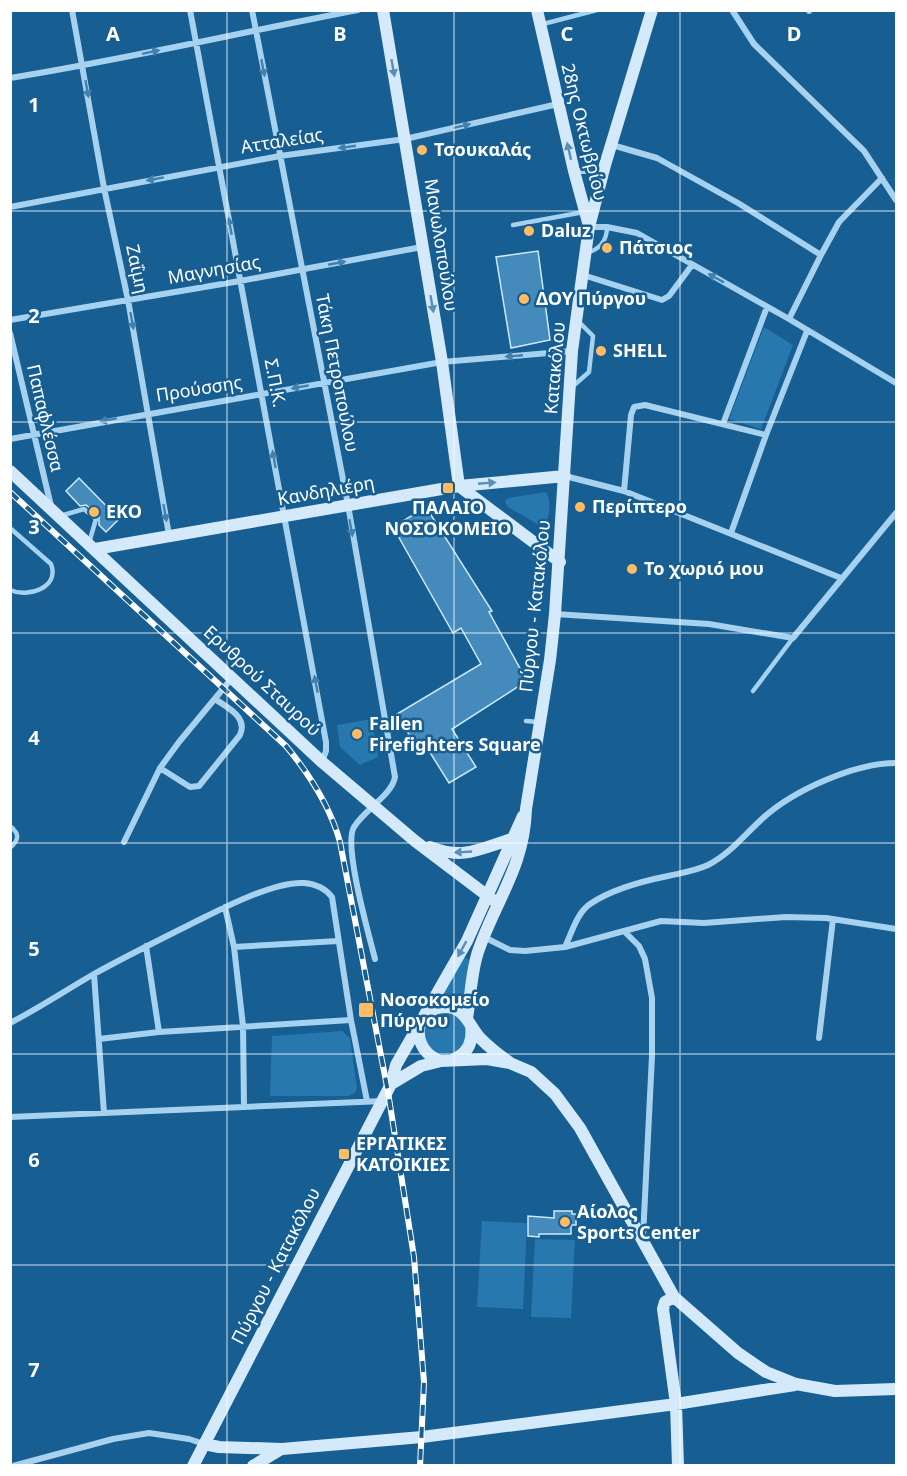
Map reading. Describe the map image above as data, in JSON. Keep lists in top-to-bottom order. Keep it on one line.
{"streets":{"main road":["28ης Οκτωβρίου","Μανωλοπούλου","Κατακόλου","Κανδηλιέρη","Πύργου - Κατακόλου","Ερυθρού Σταυρού"],"street":["Ατταλείας","Ζαΐμη","Μαγνησίας","Τάκη Πετροπούλου","Σ.Π.Κ.","Προύσσης","Παπαφλέσσα"]},"crossings":[["28ης Οκτωβρίου","Ατταλείας"],["28ης Οκτωβρίου","Κατακόλου"],["Ατταλείας","Μανωλοπούλου"],["Ατταλείας","Ζαΐμη"],["Ατταλείας","Τάκη Πετροπούλου"],["Ατταλείας","Σ.Π.Κ."],["Μανωλοπούλου","Μαγνησίας"],["Μανωλοπούλου","Προύσσης"],["Μανωλοπούλου","Κανδηλιέρη"],["Ζαΐμη","Μαγνησίας"],["Ζαΐμη","Προύσσης"],["Ζαΐμη","Κανδηλιέρη"],["Μαγνησίας","Τάκη Πετροπούλου"],["Μαγνησίας","Σ.Π.Κ."],["Κατακόλου","Προύσσης"],["Κατακόλου","Κανδηλιέρη"],["Κατακόλου","Πύργου - Κατακόλου"],["Τάκη Πετροπούλου","Προύσσης"],["Τάκη Πετροπούλου","Κανδηλιέρη"],["Τάκη Πετροπούλου","Ερυθρού Σταυρού"],["Σ.Π.Κ.","Προύσσης"],["Σ.Π.Κ.","Κανδηλιέρη"],["Σ.Π.Κ.","Ερυθρού Σταυρού"],["Προύσσης","Παπαφλέσσα"],["Παπαφλέσσα","Ερυθρού Σταυρού"],["Κανδηλιέρη","Πύργου - Κατακόλου"],["Κανδηλιέρη","Ερυθρού Σταυρού"],["Πύργου - Κατακόλου","Ερυθρού Σταυρού"]],"one_way":["Μανωλοπούλου","Ζαΐμη","Τάκη Πετροπούλου","Σ.Π.Κ.","Προύσσης"],"places":{"other":["Τσουκαλάς","Daluz","Πάτσιος","ΔΟΥ Πύργου","SHELL","Περίπτερο","EKO","Το χωριό μου","Fallen Firefighters Square","Αίολος Sports Center"],"transit":["ΠΑΛΑΙΟ ΝΟΣΟΚΟΜΕΙΟ","Νοσοκομείο Πύργου","ΕΡΓΑΤΙΚΕΣ ΚΑΤΟΙΚΙΕΣ"]},"grid":{"columns":["A","B","C","D"],"rows":["1","2","3","4","5","6","7"]}}
